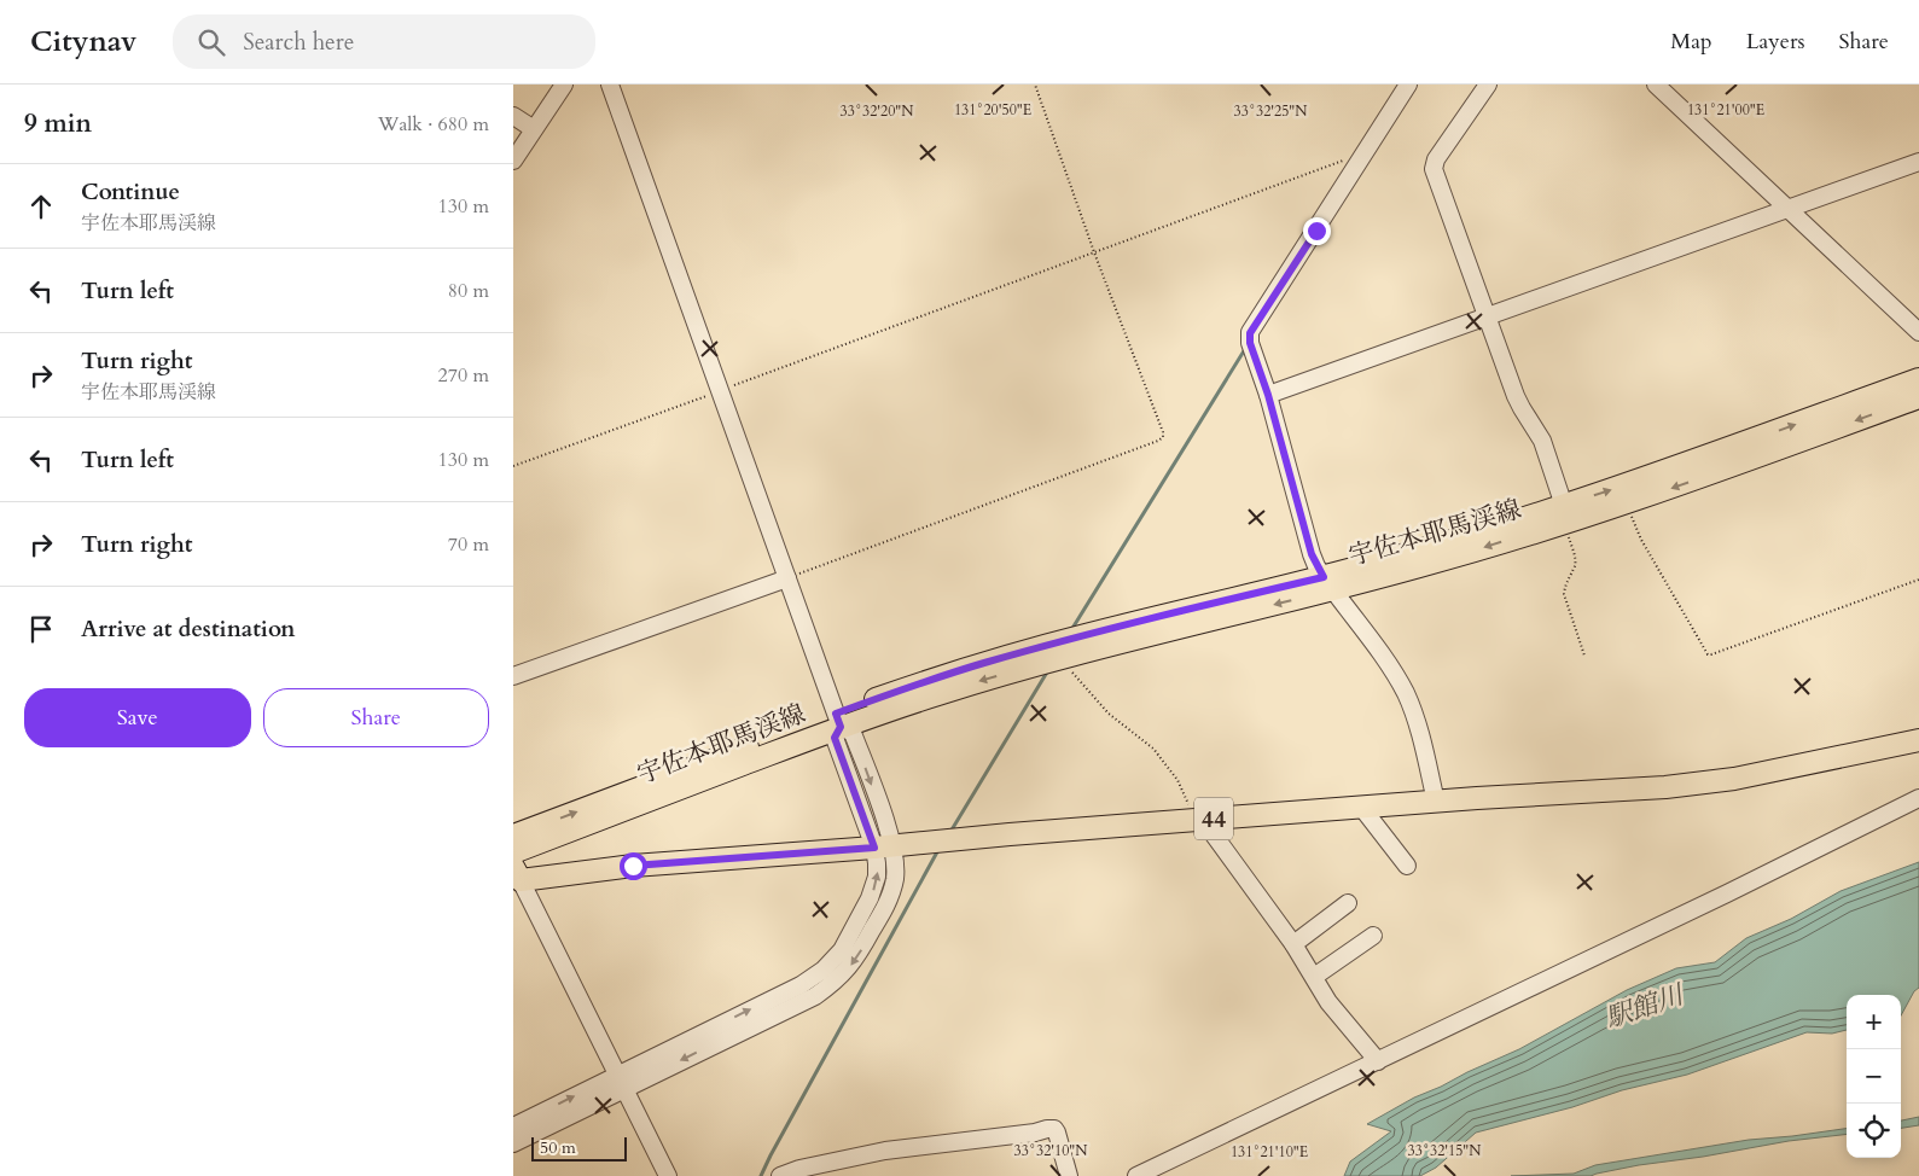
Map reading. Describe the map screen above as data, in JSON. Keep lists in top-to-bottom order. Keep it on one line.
{"streets":{"main road":["宇佐本耶馬渓線","44"]},"water":["駅館川"],"scale_bar":"50 m","page":{"header":"Citynav","search":"Search here","nav":["Map","Layers","Share"],"heading":["9 min","Walk · 680 m"],"list":[["Continue","宇佐本耶馬渓線","130 m"],["Turn left","80 m"],["Turn right","宇佐本耶馬渓線","270 m"],["Turn left","130 m"],["Turn right","70 m"],"Arrive at destination"],"buttons":["Save","Share"],"map_buttons":["+","−"],"scale":"50 m"},"coordinates":["131°20'50\"E","131°21'00\"E","33°32'20\"N","33°32'25\"N","33°32'10\"N","33°32'15\"N","131°21'10\"E"]}
